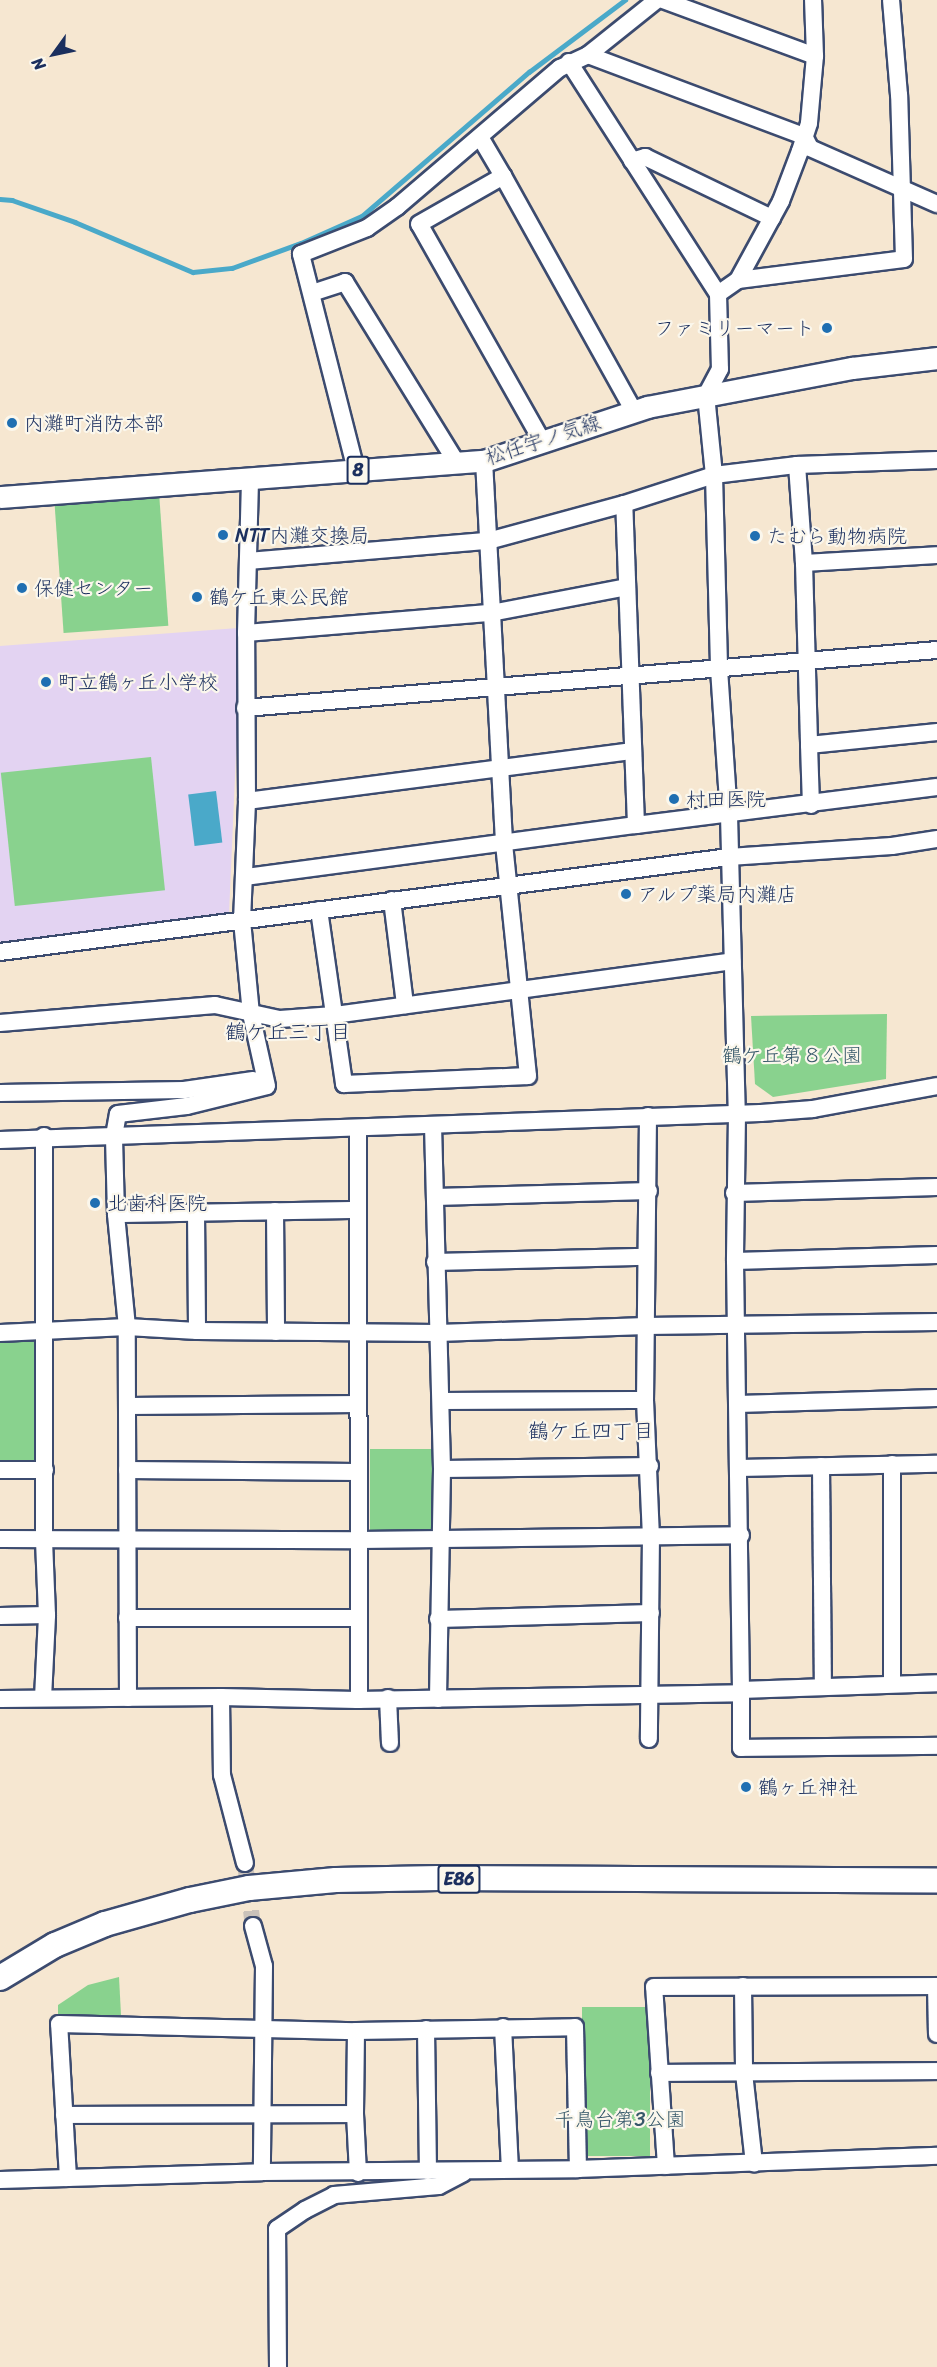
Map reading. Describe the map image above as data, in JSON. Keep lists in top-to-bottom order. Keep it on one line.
{"streets":{"highway":["E86"],"main road":["松任宇ノ気線","8"]},"districts":["鶴ケ丘三丁目","鶴ケ丘四丁目"],"parks":["鶴ケ丘第８公園","千鳥台第3公園"],"places":["ファミリーマート","内灘町消防本部","NTT内灘交換局","たむら動物病院","保健センター","鶴ケ丘東公民館","町立鶴ヶ丘小学校","村田医院","アルプ薬局内灘店","北歯科医院","鶴ヶ丘神社"],"north":"bottom left"}
